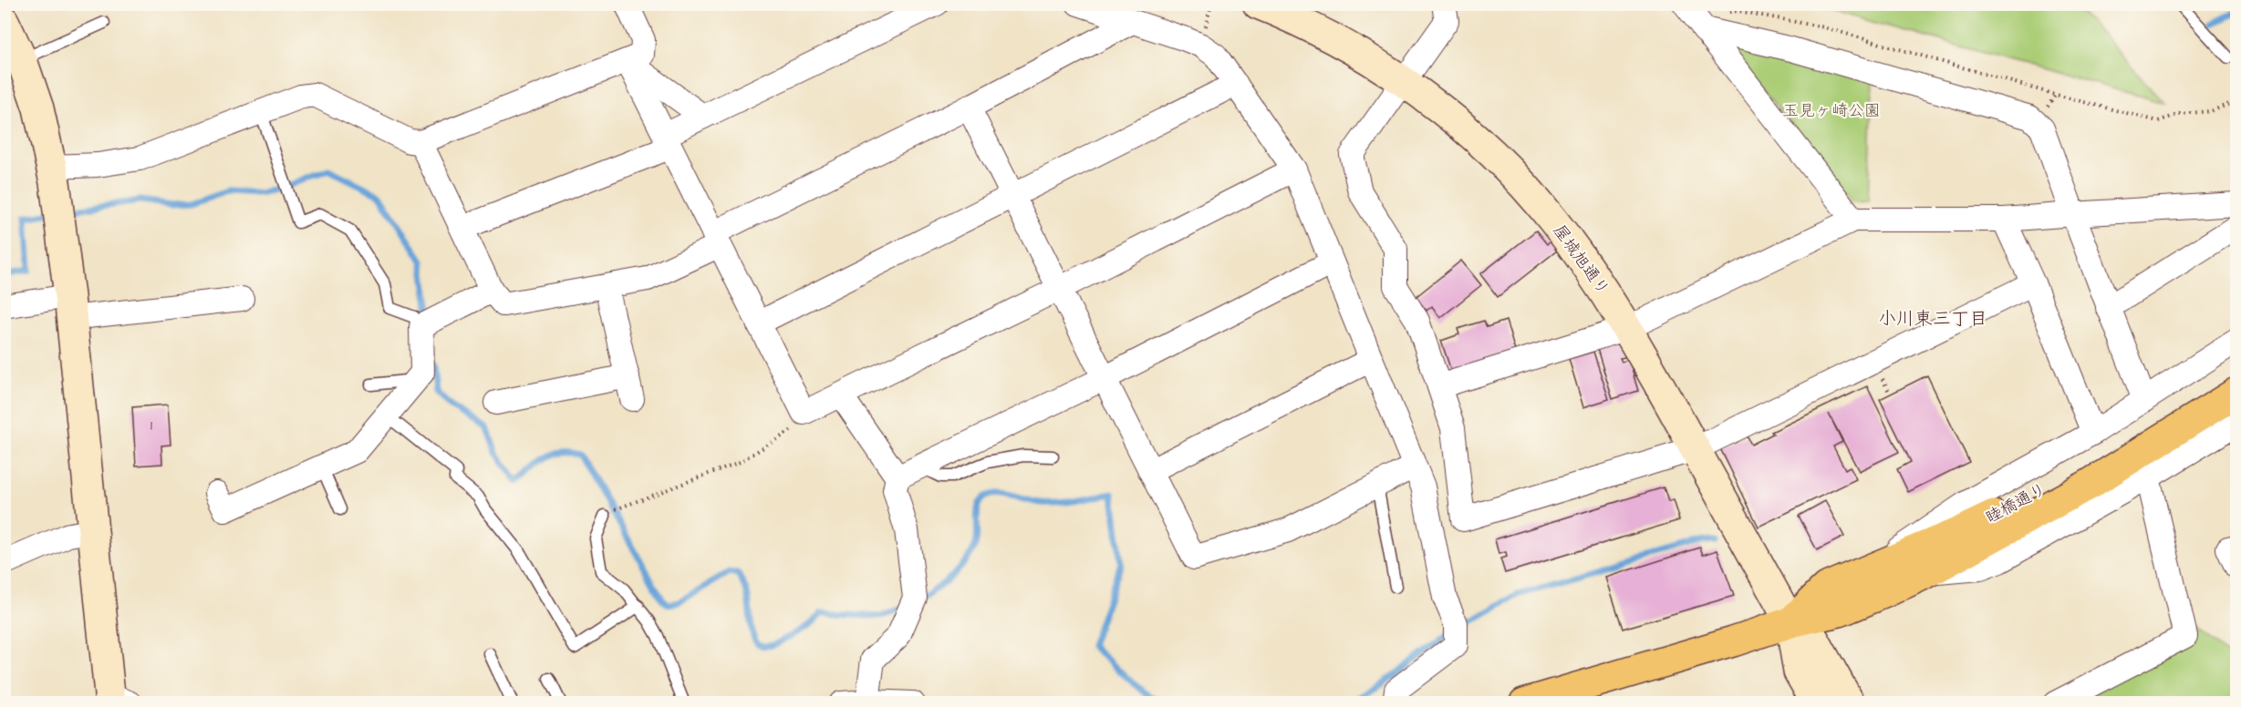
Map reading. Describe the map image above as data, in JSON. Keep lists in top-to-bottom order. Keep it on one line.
{"streets":{"main road":["睦橋通り"],"street":["屋城旭通り"]},"crossings":[["屋城旭通り","睦橋通り"]],"districts":["小川東三丁目"],"parks":["玉見ヶ崎公園"],"house_numbers":["1"]}
